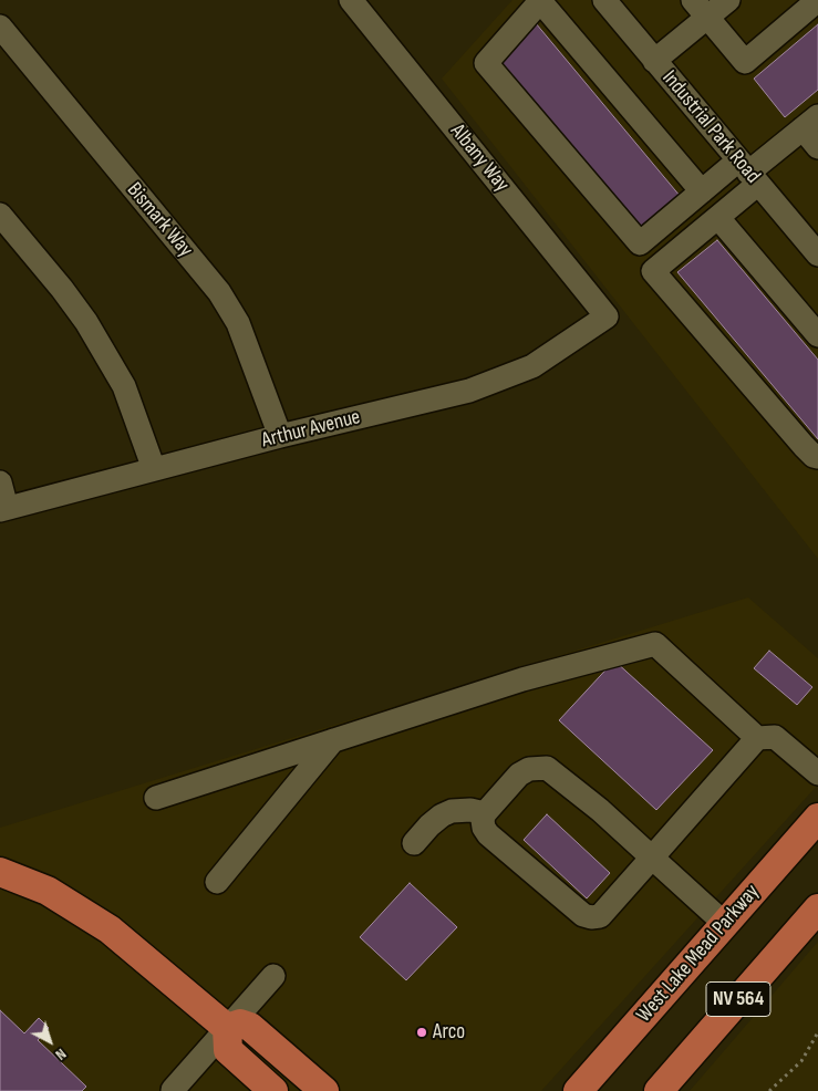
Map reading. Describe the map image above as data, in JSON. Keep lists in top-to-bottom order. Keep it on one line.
{"streets":{"main road":["West Lake Mead Parkway","NV 564"],"street":["Industrial Park Road","Albany Way","Bismark Way","Arthur Avenue"]},"crossings":[["Albany Way","Arthur Avenue"],["Bismark Way","Arthur Avenue"]],"places":["Arco"],"north":"bottom right"}
